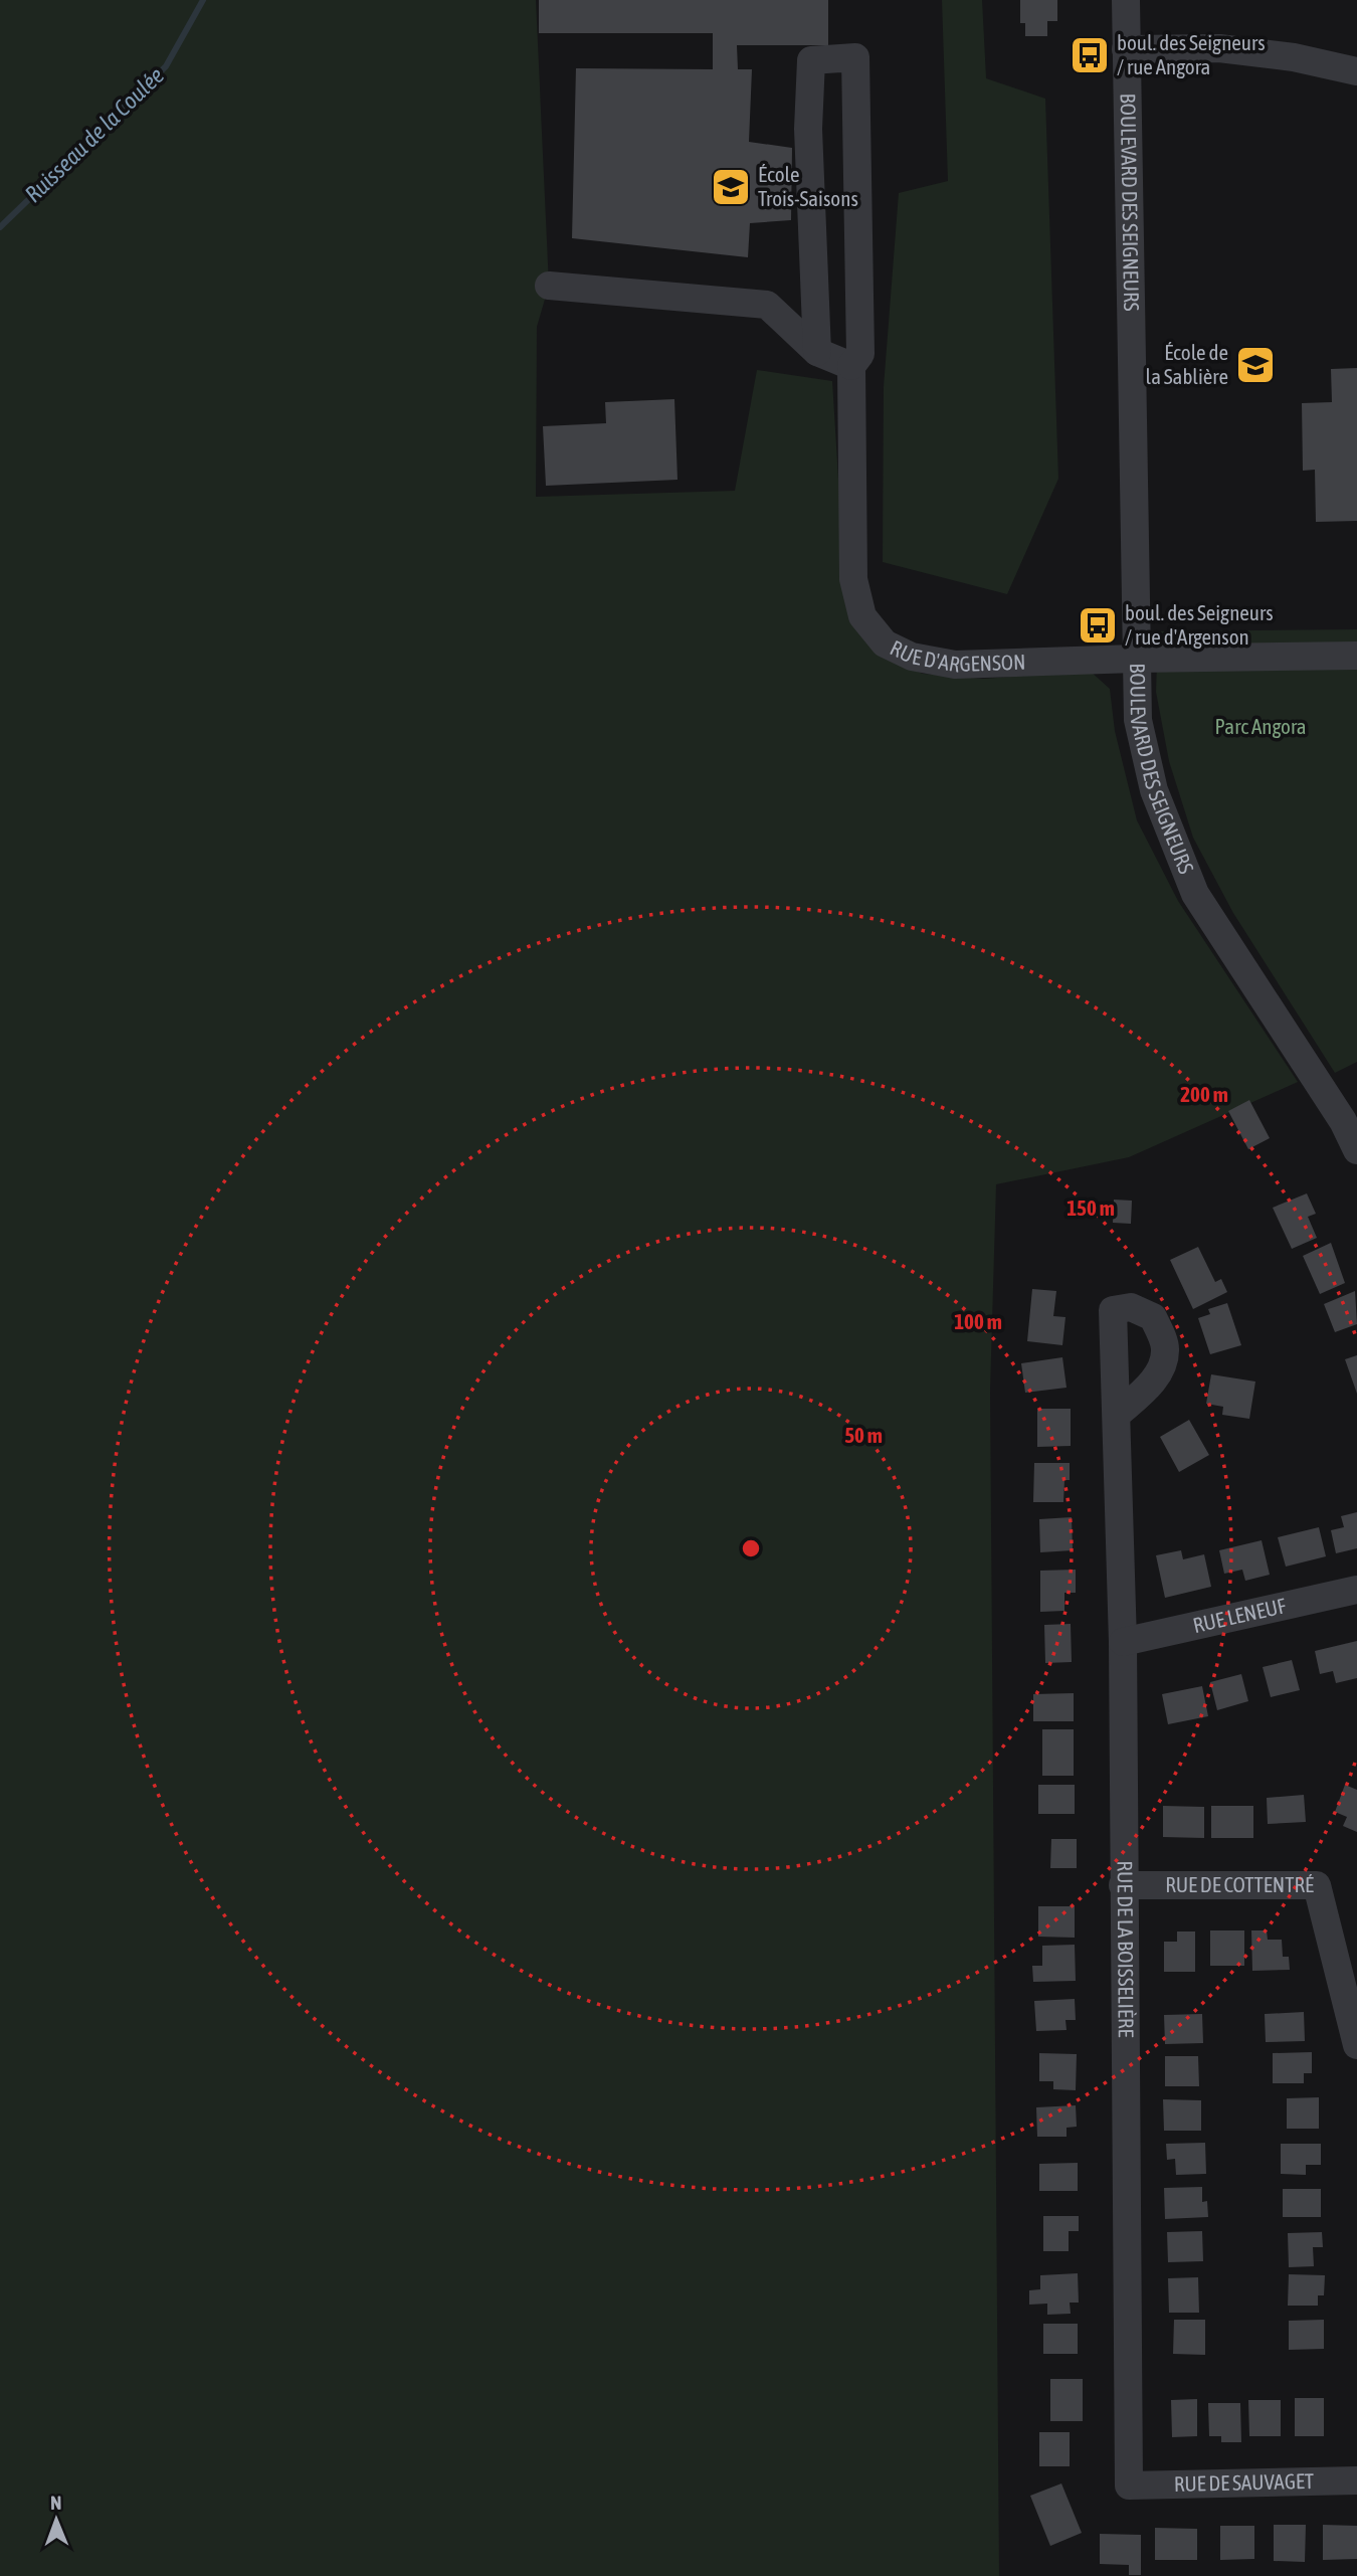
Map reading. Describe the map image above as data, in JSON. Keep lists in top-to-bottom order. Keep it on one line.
{"streets":{"street":["BOULEVARD DES SEIGNEURS","RUE D'ARGENSON","RUE LENEUF","RUE DE COTTENTRÉ","RUE DE LA BOISSELIÈRE","RUE DE SAUVAGET"]},"crossings":[["BOULEVARD DES SEIGNEURS","RUE D'ARGENSON"],["RUE LENEUF","RUE DE LA BOISSELIÈRE"],["RUE DE COTTENTRÉ","RUE DE LA BOISSELIÈRE"],["RUE DE LA BOISSELIÈRE","RUE DE SAUVAGET"]],"water":["Ruisseau de la Coulée"],"parks":["Parc Angora"],"places":{"bus stop":["boul. des Seigneurs / rue Angora","boul. des Seigneurs / rue d'Argenson"],"school or university":["École Trois-Saisons","École de la Sablière"]},"north":"top","rings":["200 m","150 m","100 m","50 m"]}
